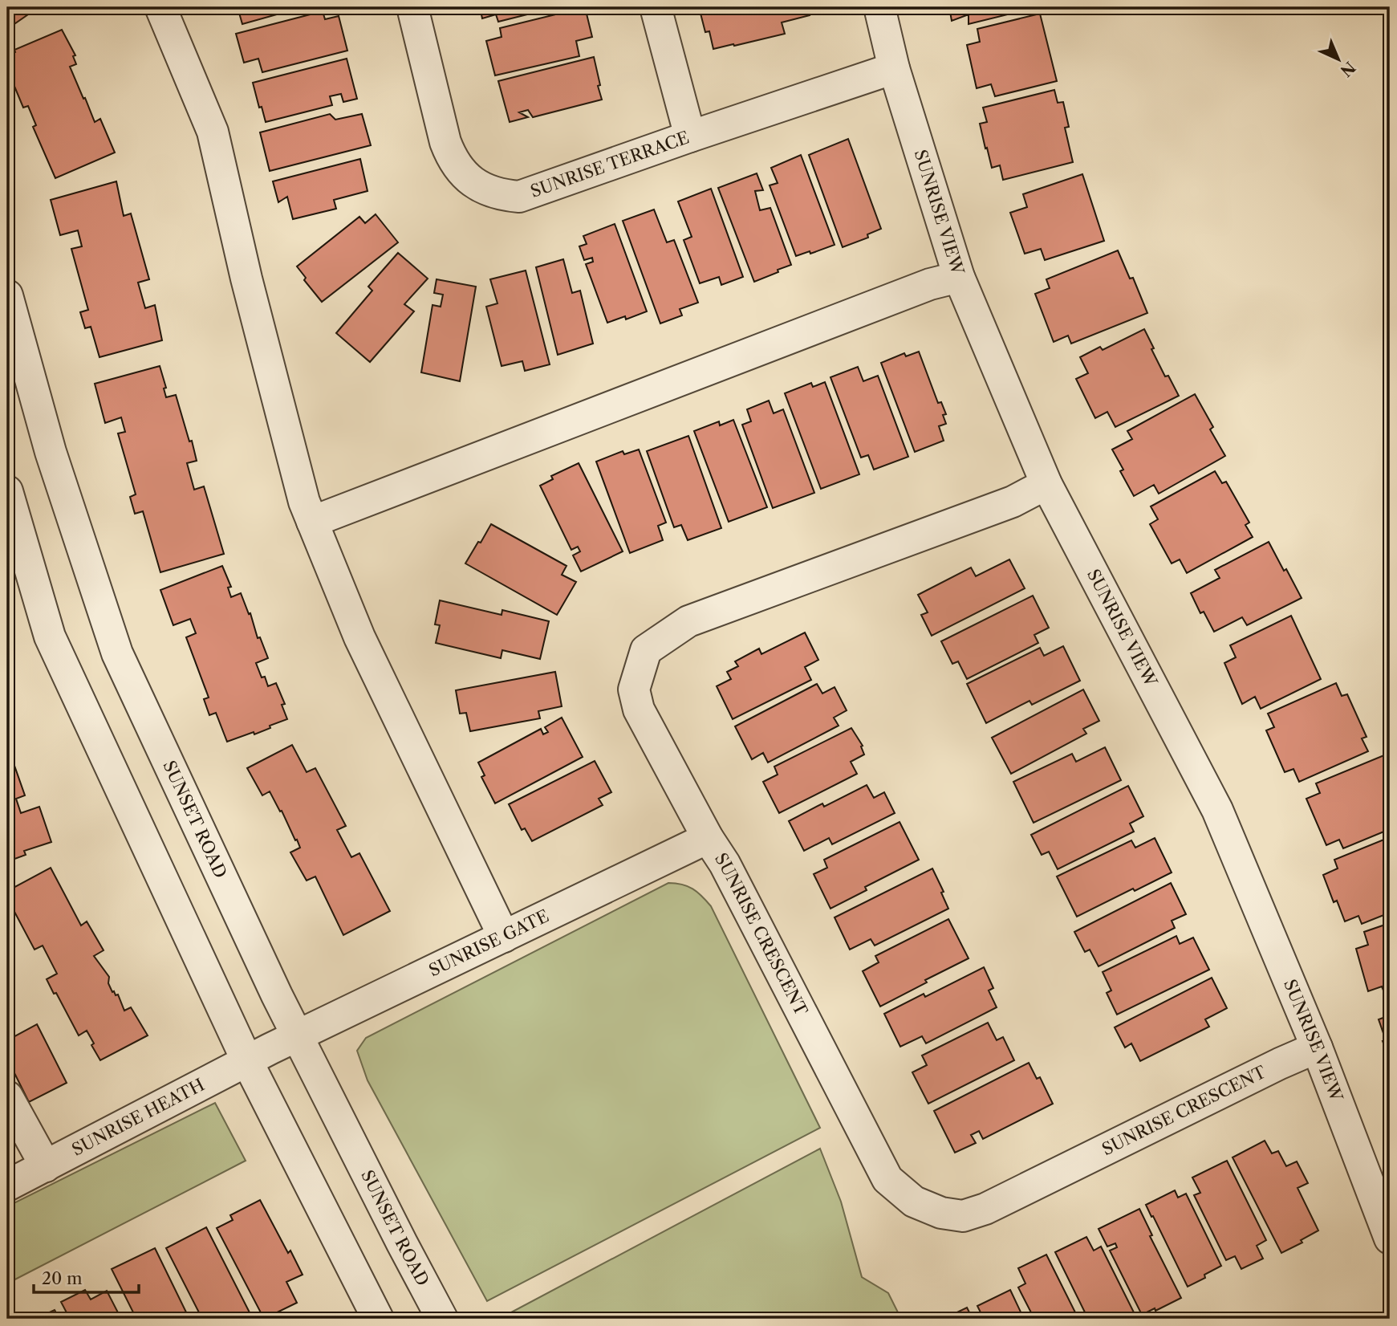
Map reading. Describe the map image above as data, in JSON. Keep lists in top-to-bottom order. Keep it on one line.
{"streets":{"street":["SUNRISE TERRACE","SUNRISE VIEW","SUNSET ROAD","SUNRISE CRESCENT","SUNRISE GATE","SUNRISE HEATH"]},"crossings":[["SUNRISE TERRACE","SUNRISE VIEW"],["SUNRISE VIEW","SUNRISE CRESCENT"],["SUNSET ROAD","SUNRISE GATE"],["SUNRISE CRESCENT","SUNRISE GATE"],["SUNRISE GATE","SUNRISE HEATH"]],"scale_bar":"20 m","north":"bottom right"}
